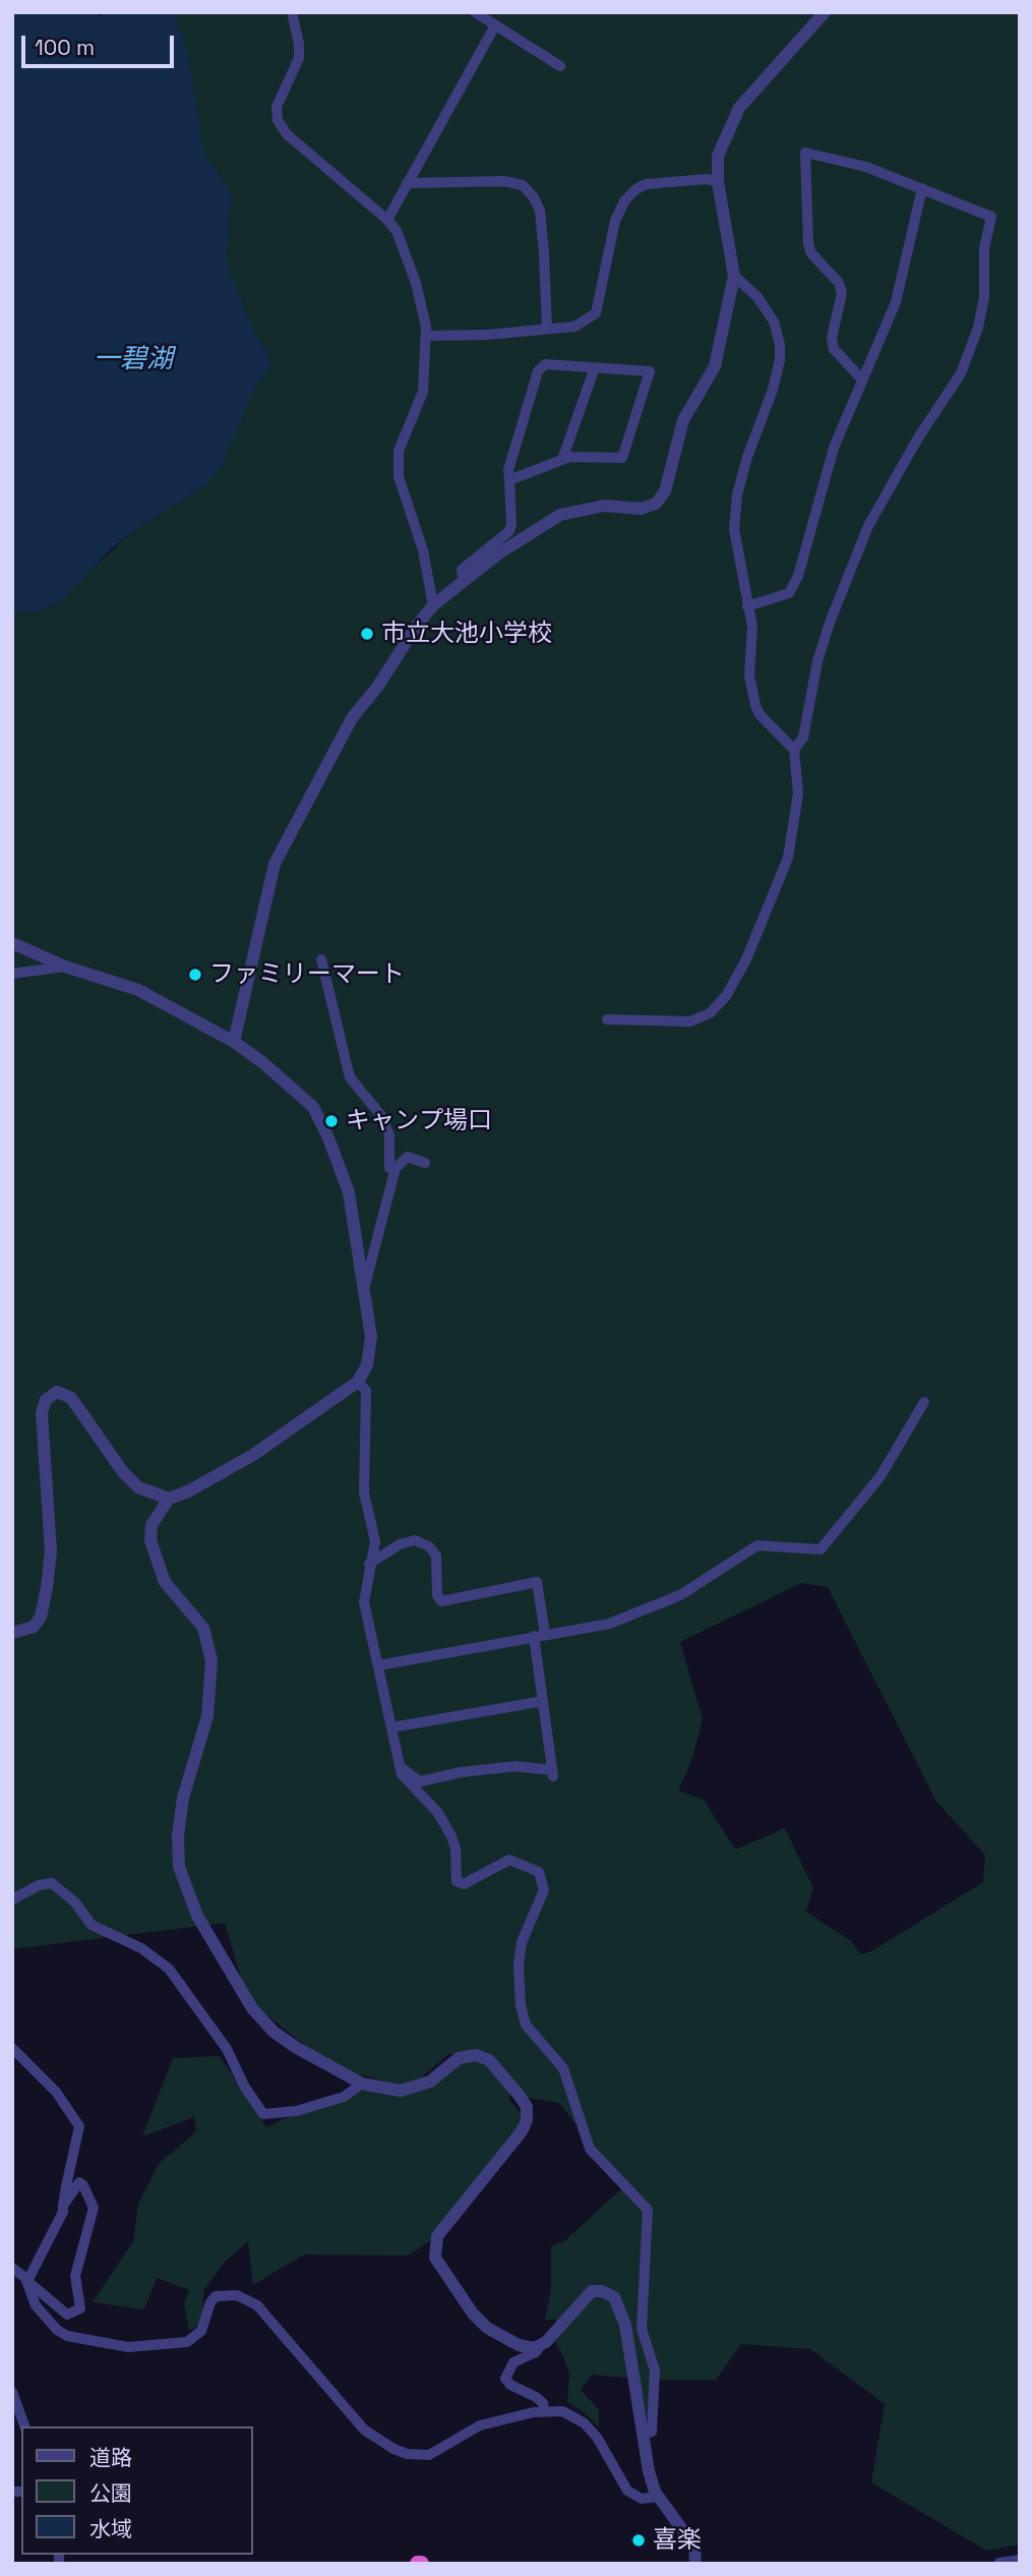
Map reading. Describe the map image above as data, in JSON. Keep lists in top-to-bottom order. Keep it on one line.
{"water":["一碧湖"],"places":["市立大池小学校","ファミリーマート","キャンプ場口","喜楽"],"legend":["道路","公園","水域"],"scale_bar":"100 m"}
